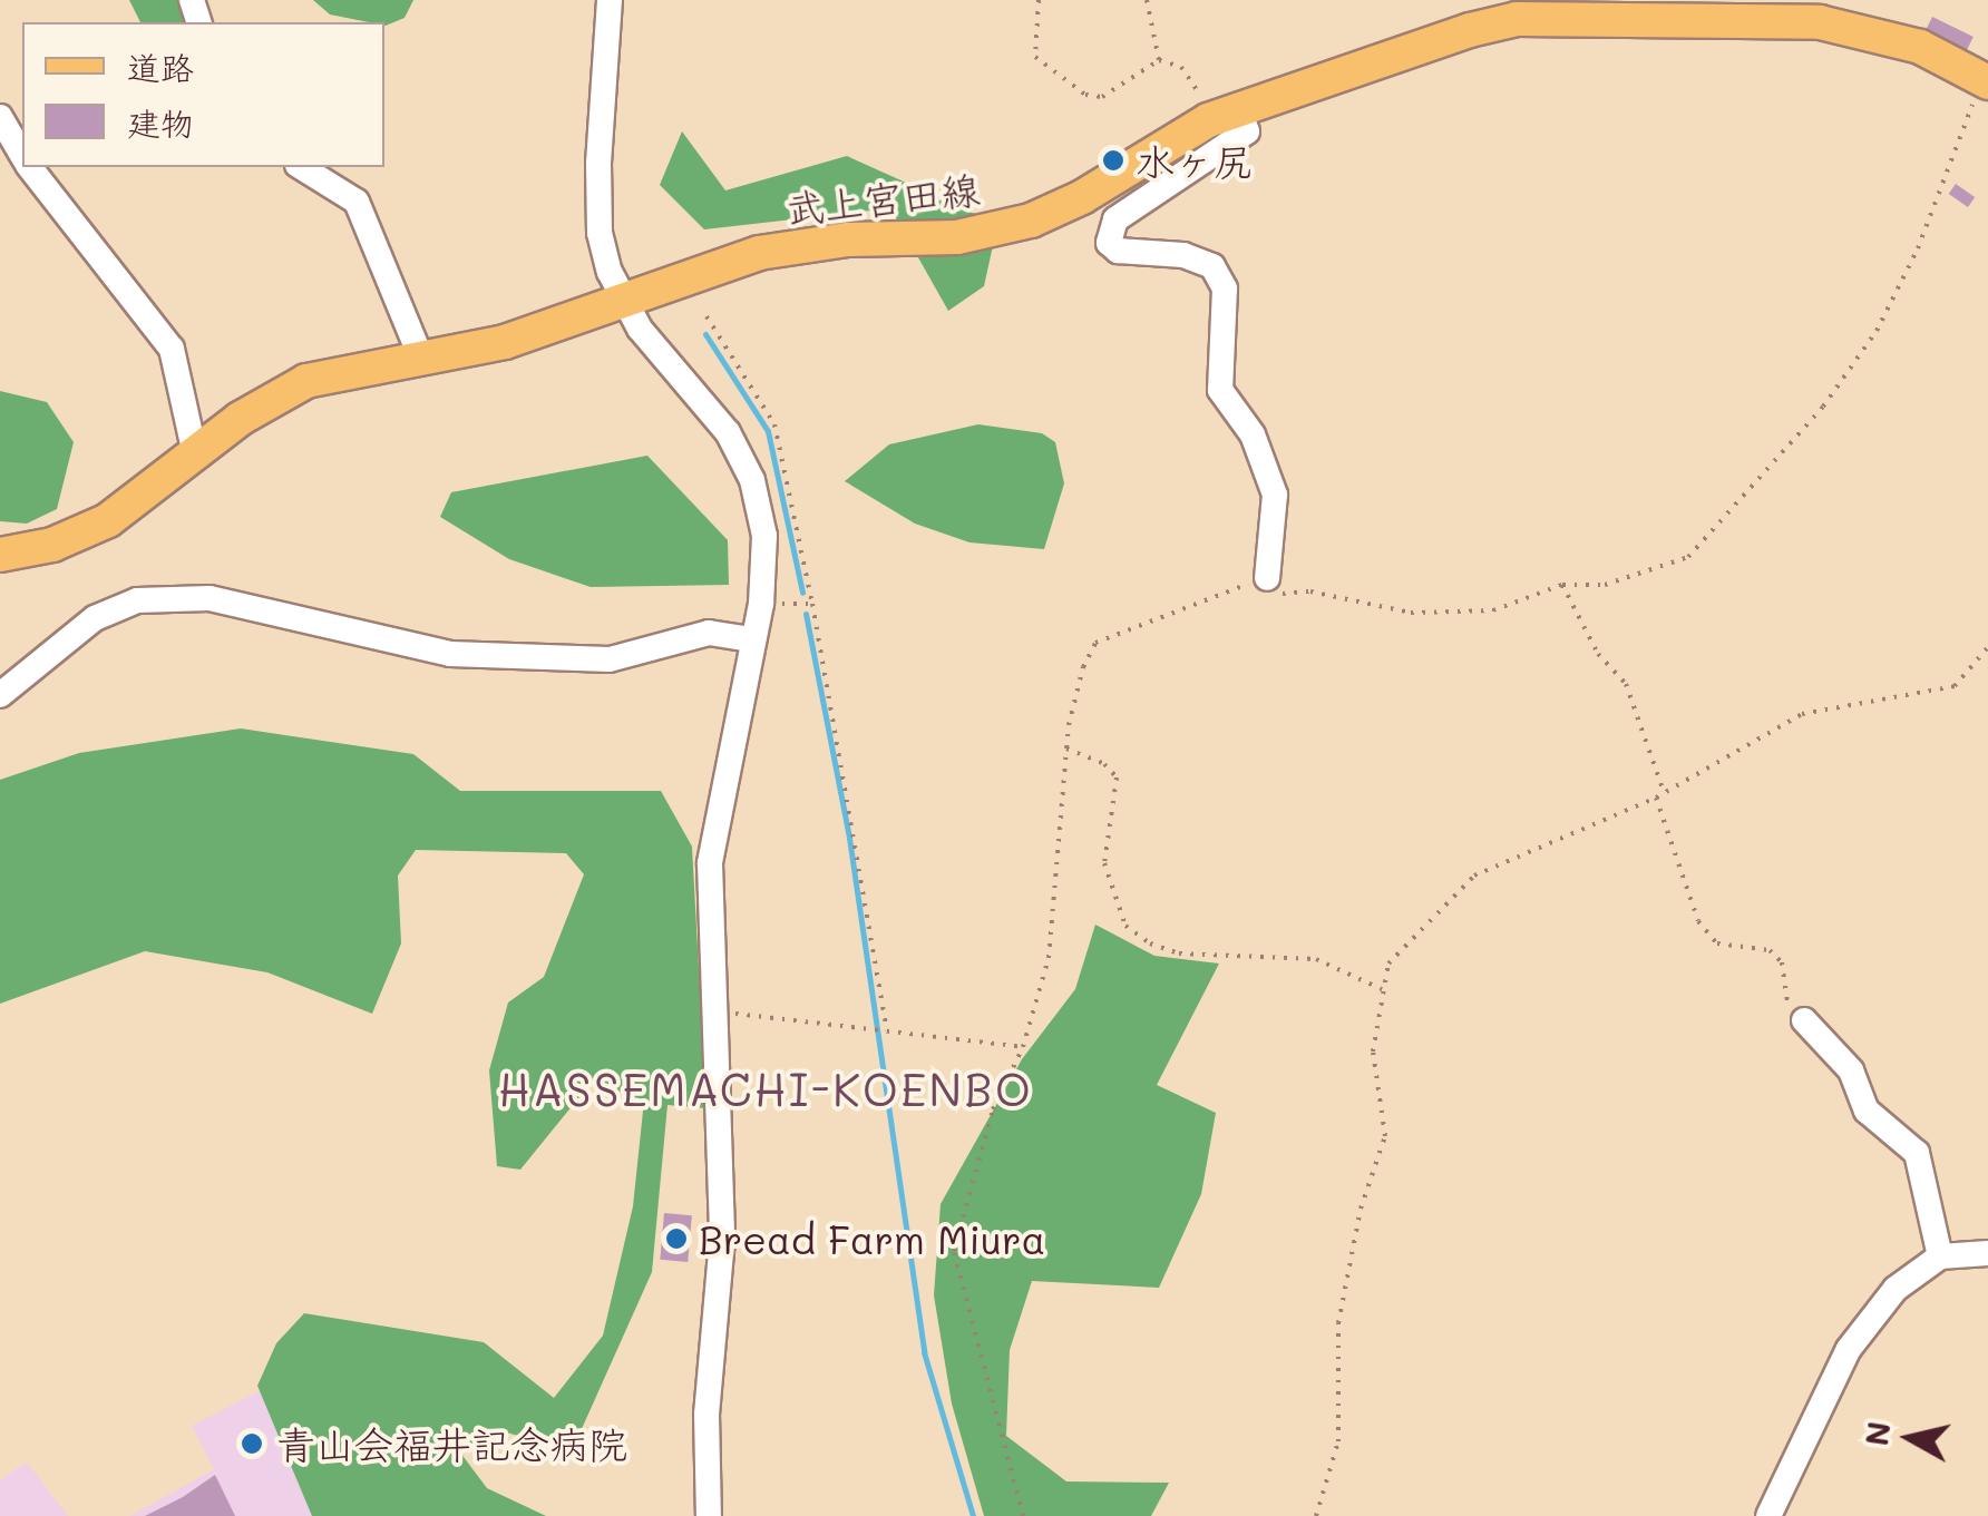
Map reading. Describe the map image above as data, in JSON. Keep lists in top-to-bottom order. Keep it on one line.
{"streets":{"main road":["武上宮田線"]},"districts":["HASSEMACHI-KOENBO"],"places":["水ヶ尻","Bread Farm Miura","青山会福井記念病院"],"legend":["道路","建物"],"north":"left"}
